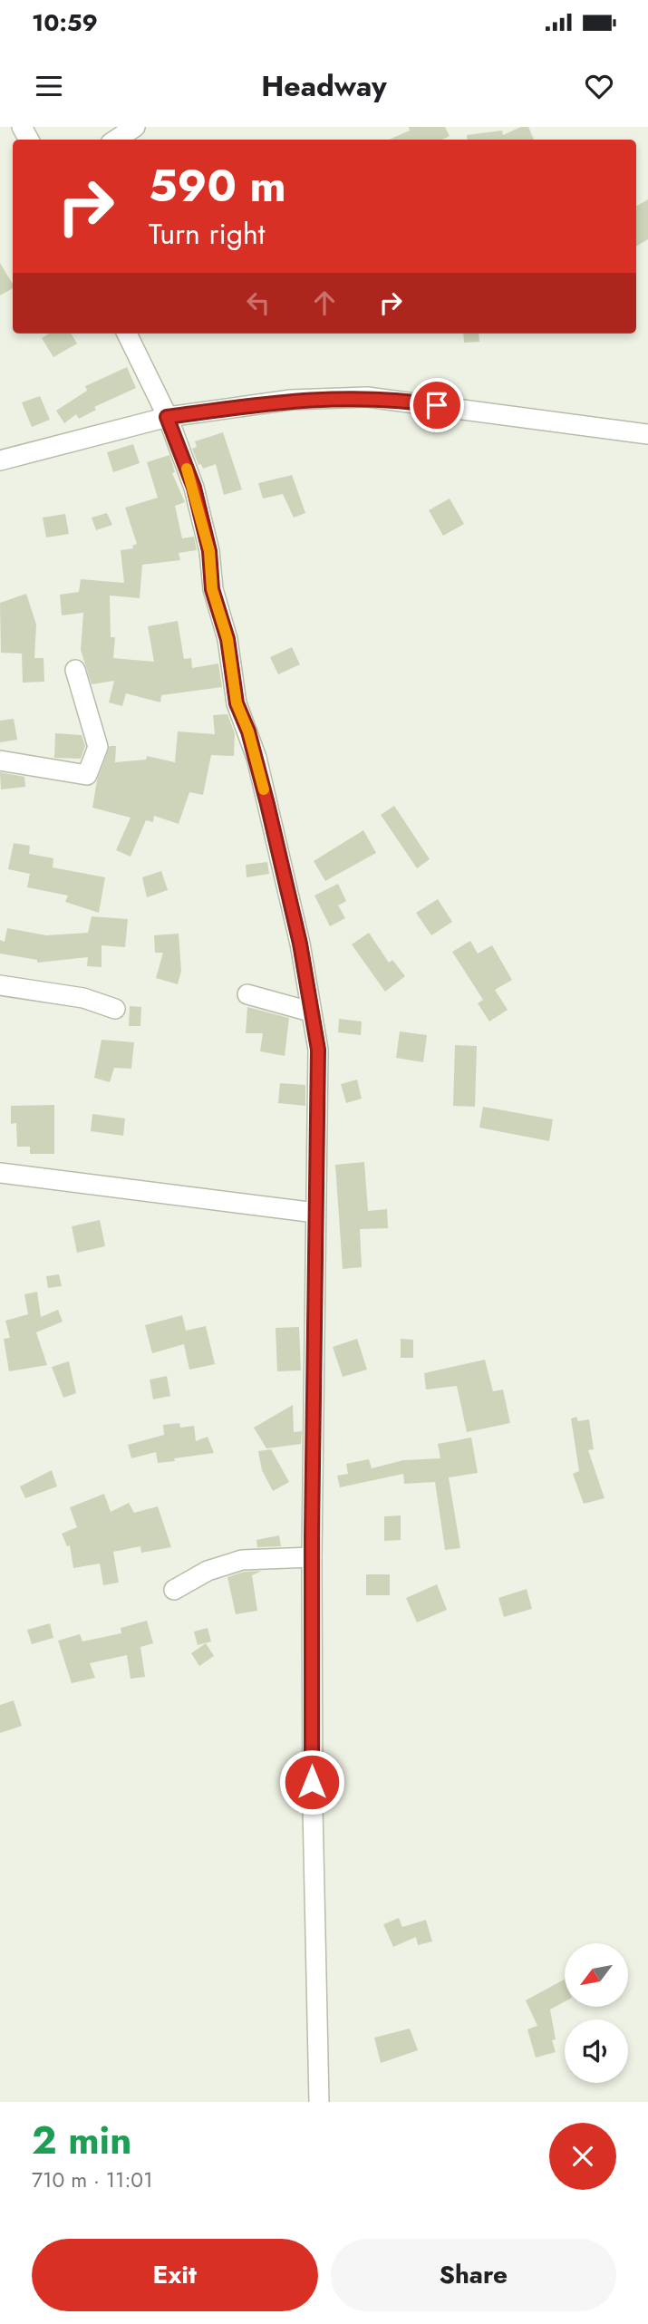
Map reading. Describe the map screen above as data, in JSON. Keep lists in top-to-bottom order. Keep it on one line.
{"north":"bottom left","page":{"status":"10:59","header":"Headway","turn":["590 m","Turn right"],"heading":["2 min","710 m · 11:01"],"buttons":["Exit","Share"]}}
